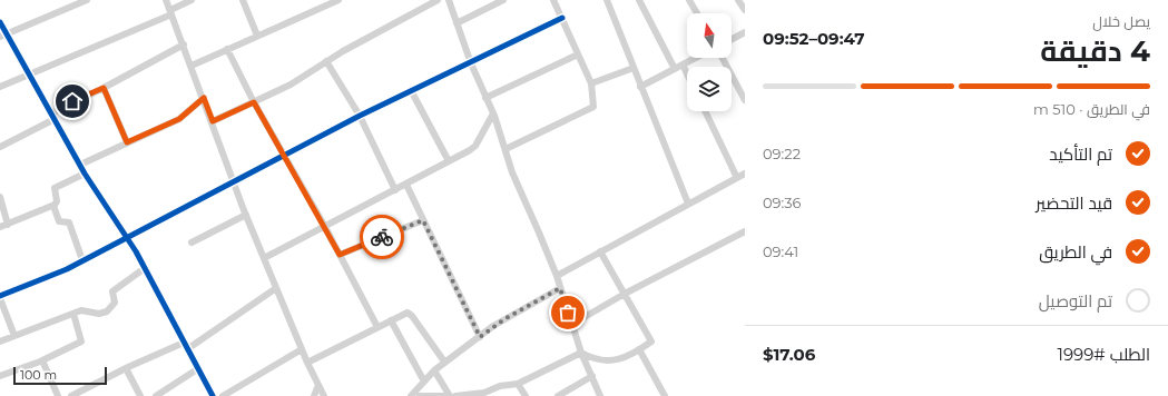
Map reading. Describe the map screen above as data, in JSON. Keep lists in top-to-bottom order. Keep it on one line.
{"scale_bar":"100 m","north":"top","page":{"heading":["4 دقيقة","يصل خلال","09:47–09:52"],"panel":["الطلب #1999","$17.06"],"bar":"في الطريق · 510 m","list":[["تم التأكيد","09:22"],["قيد التحضير","09:36"],["في الطريق","09:41"],"تم التوصيل"],"scale":"100 m"}}
